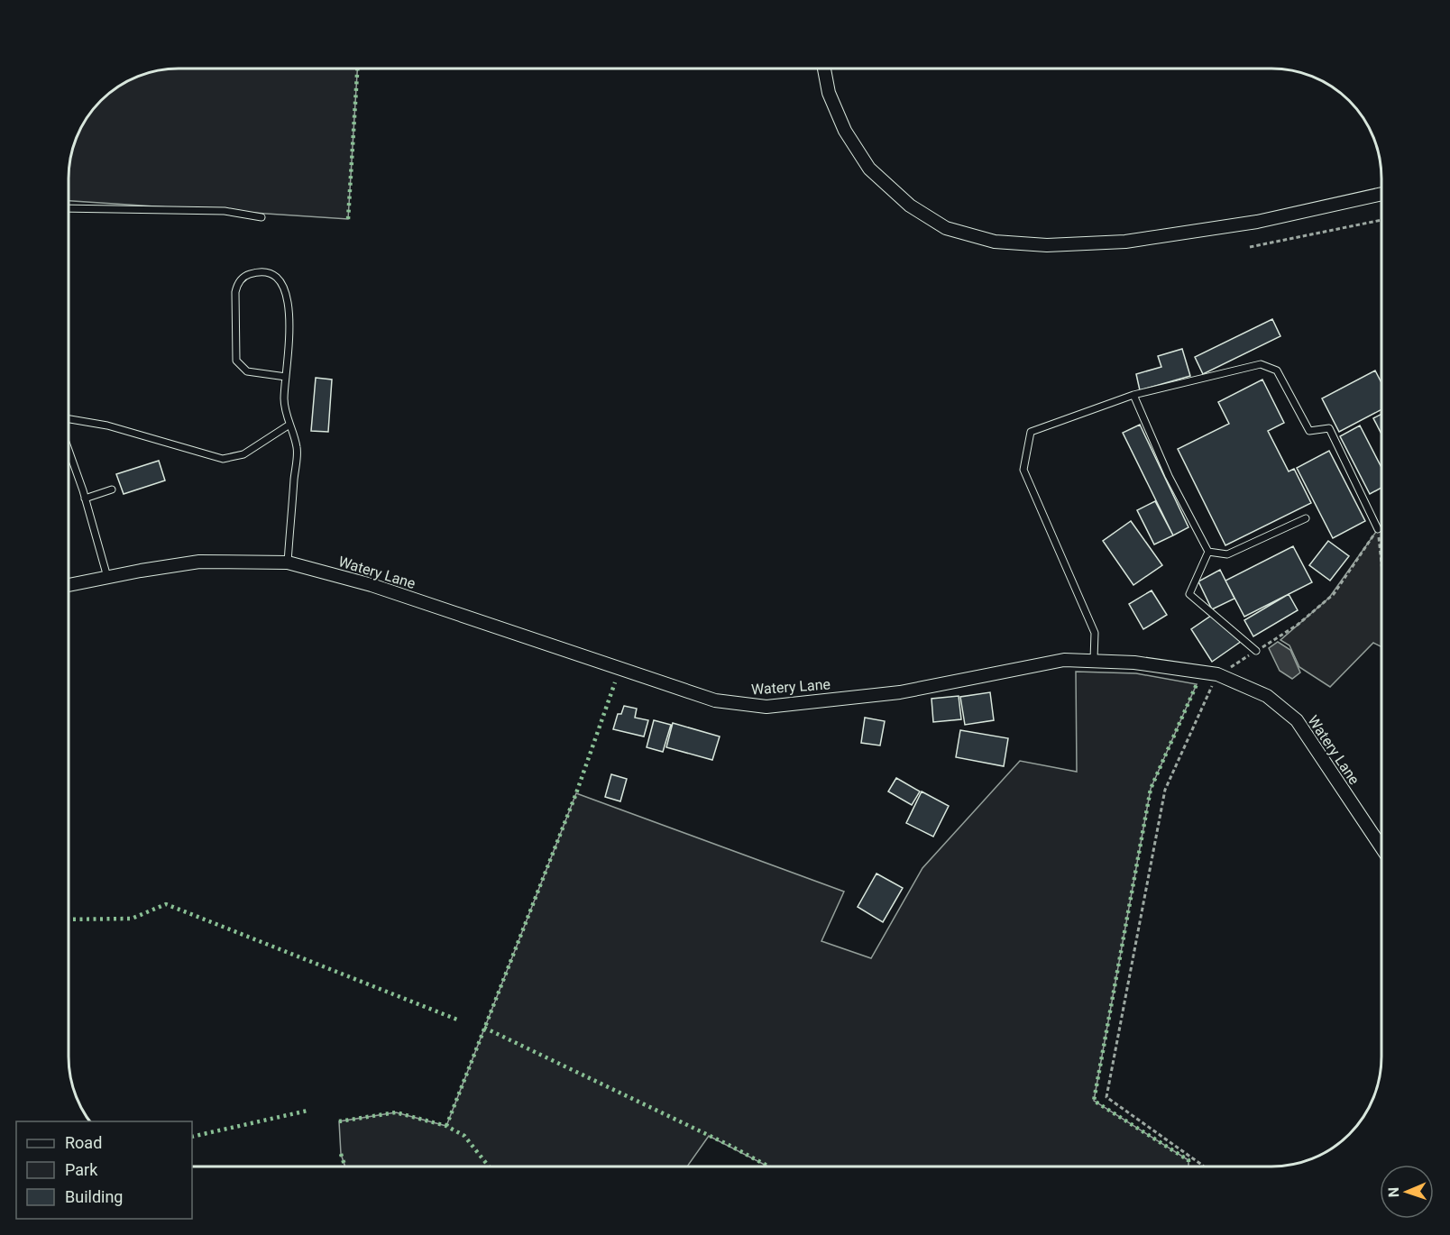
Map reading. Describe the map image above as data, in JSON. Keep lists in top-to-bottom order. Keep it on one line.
{"streets":{"street":["Watery Lane"]},"legend":["Road","Park","Building"],"north":"left"}
